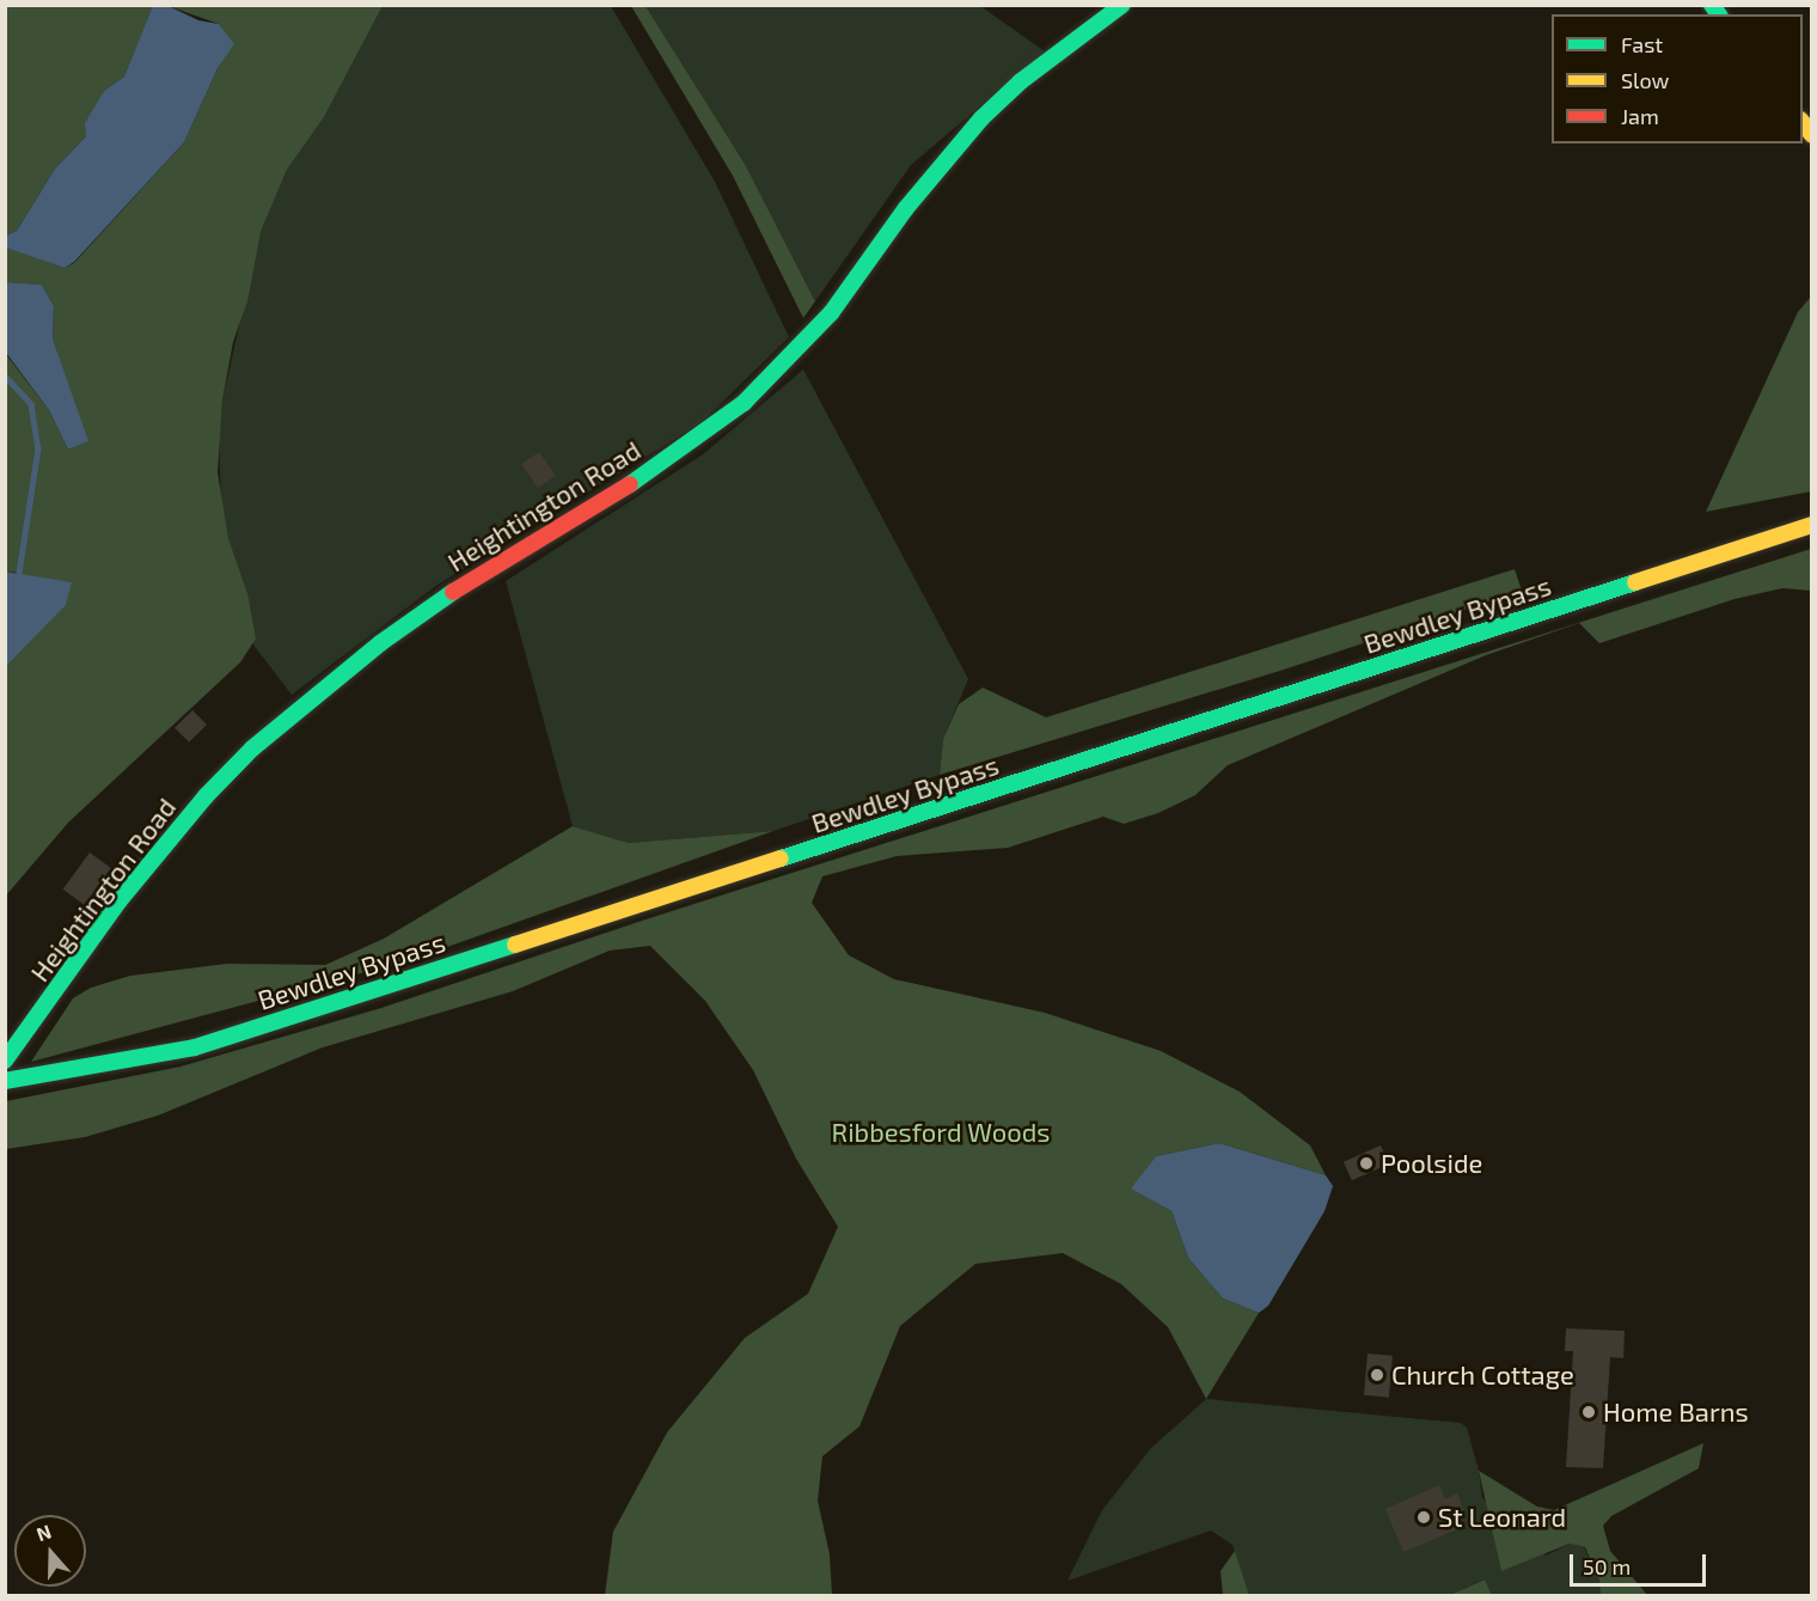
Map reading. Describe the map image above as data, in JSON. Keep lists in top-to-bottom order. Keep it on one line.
{"streets":{"main road":["Heightington Road","Bewdley Bypass"]},"parks":["Ribbesford Woods"],"places":["Poolside","Church Cottage","Home Barns","St Leonard"],"legend":["Fast","Slow","Jam"],"scale_bar":"50 m","north":"top"}
